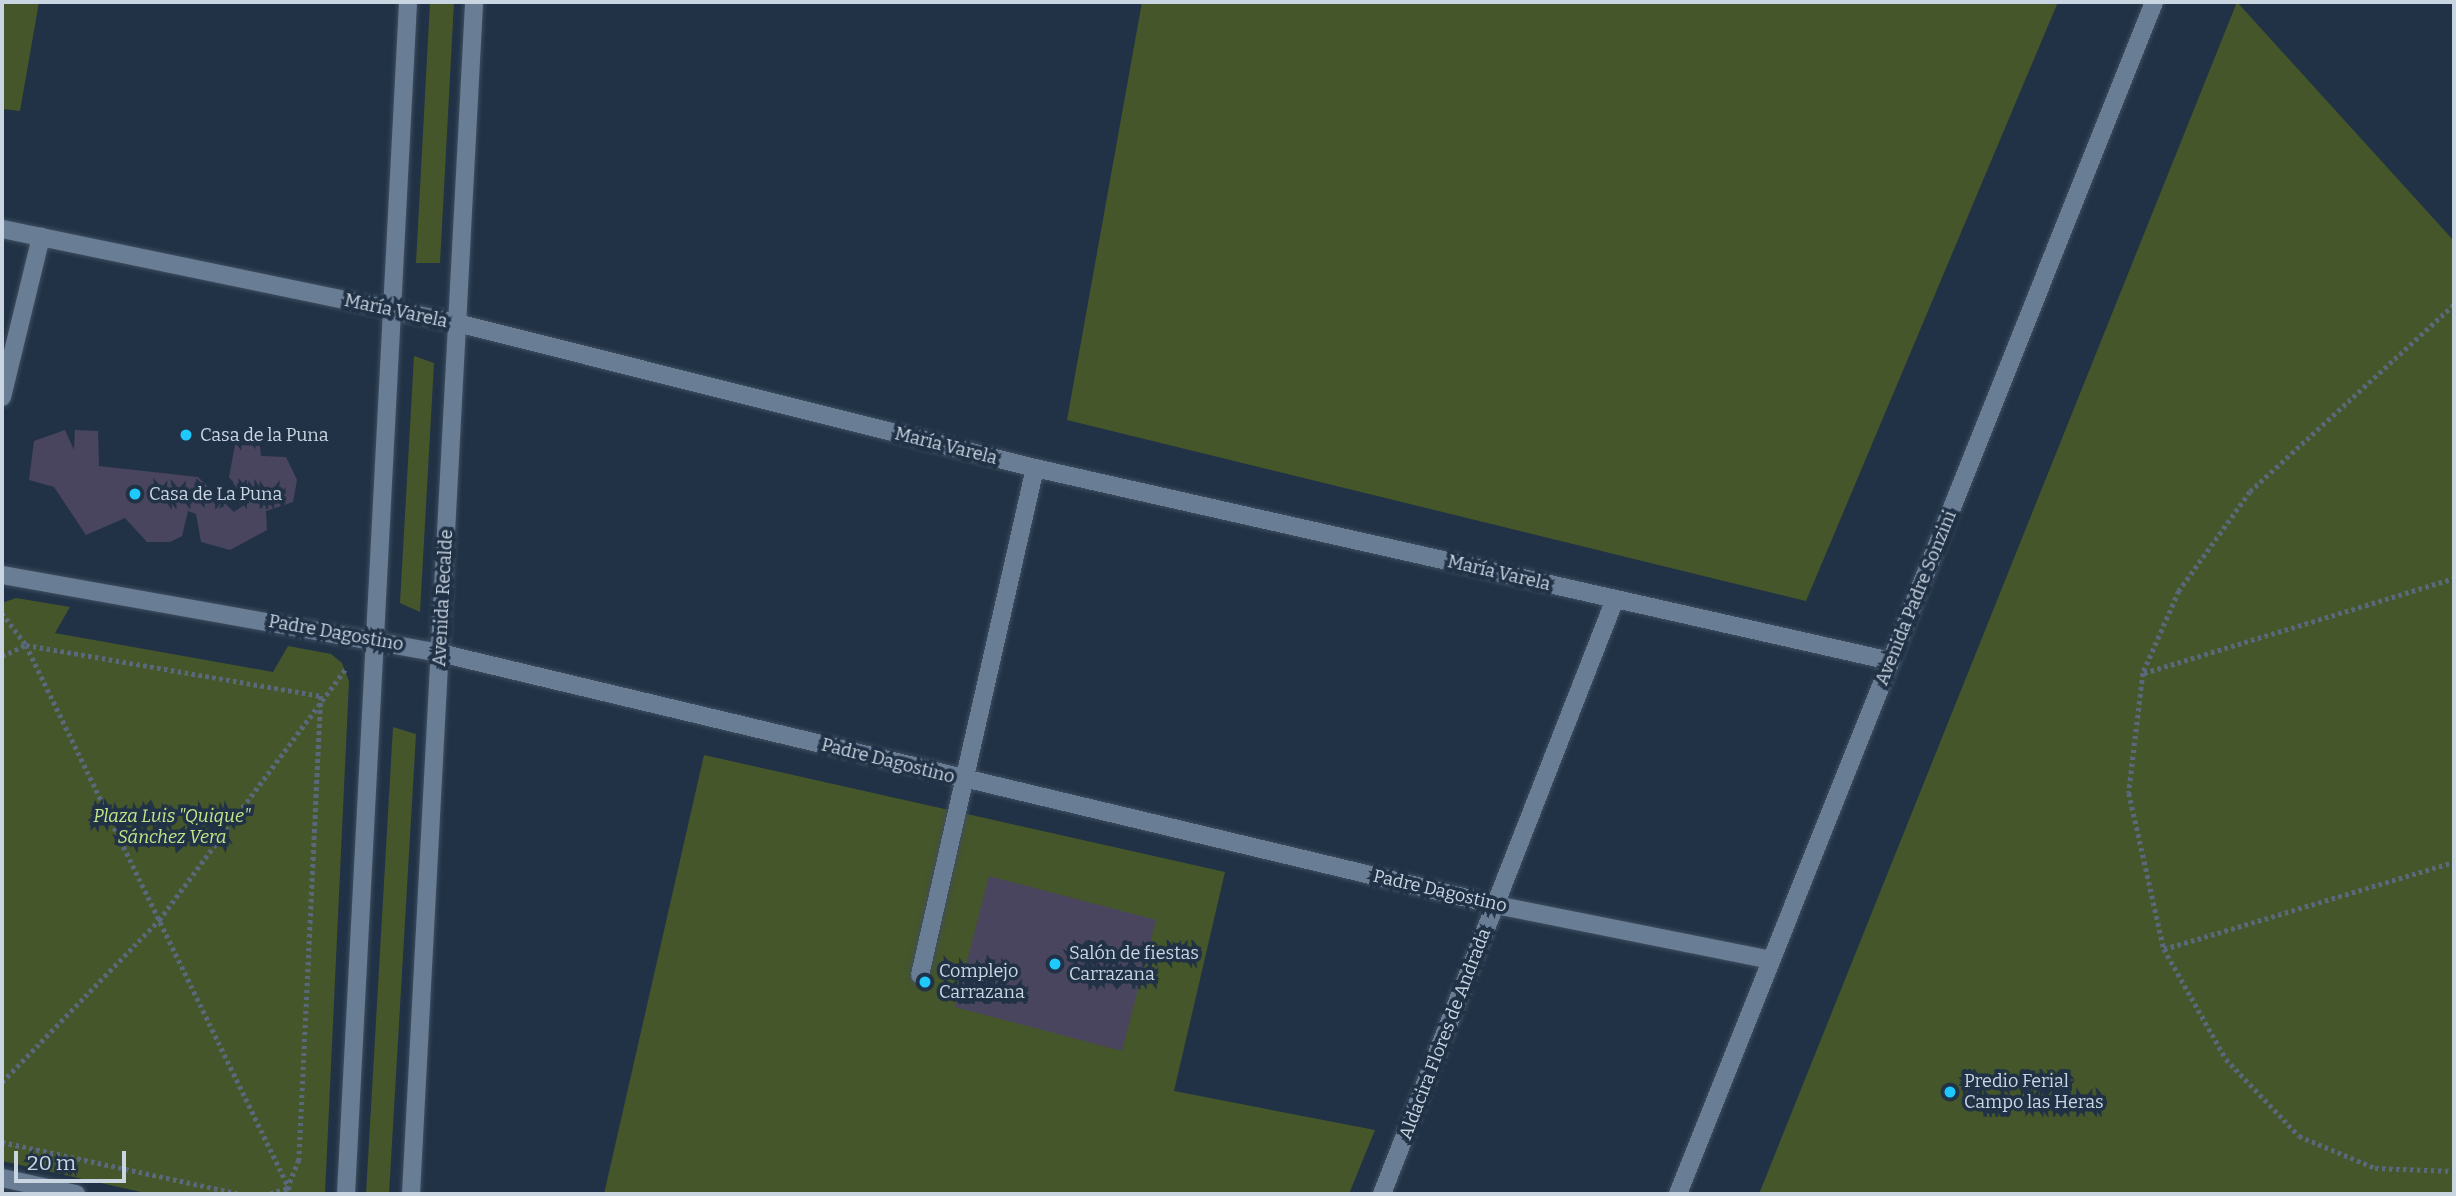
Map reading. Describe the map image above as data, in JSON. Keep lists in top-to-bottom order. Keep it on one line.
{"streets":{"street":["María Varela","Avenida Recalde","Avenida Padre Sonzini","Padre Dagostino","Aldacira Flores de Andrada"]},"crossings":[["María Varela","Avenida Recalde"],["María Varela","Avenida Padre Sonzini"],["María Varela","Aldacira Flores de Andrada"],["Avenida Recalde","Padre Dagostino"],["Avenida Padre Sonzini","Padre Dagostino"],["Padre Dagostino","Aldacira Flores de Andrada"]],"parks":["Plaza Luis \"Quique\" Sánchez Vera"],"places":["Casa de la Puna","Casa de La Puna","Salón de fiestas Carrazana","Complejo Carrazana","Predio Ferial Campo las Heras"],"scale_bar":"20 m"}
